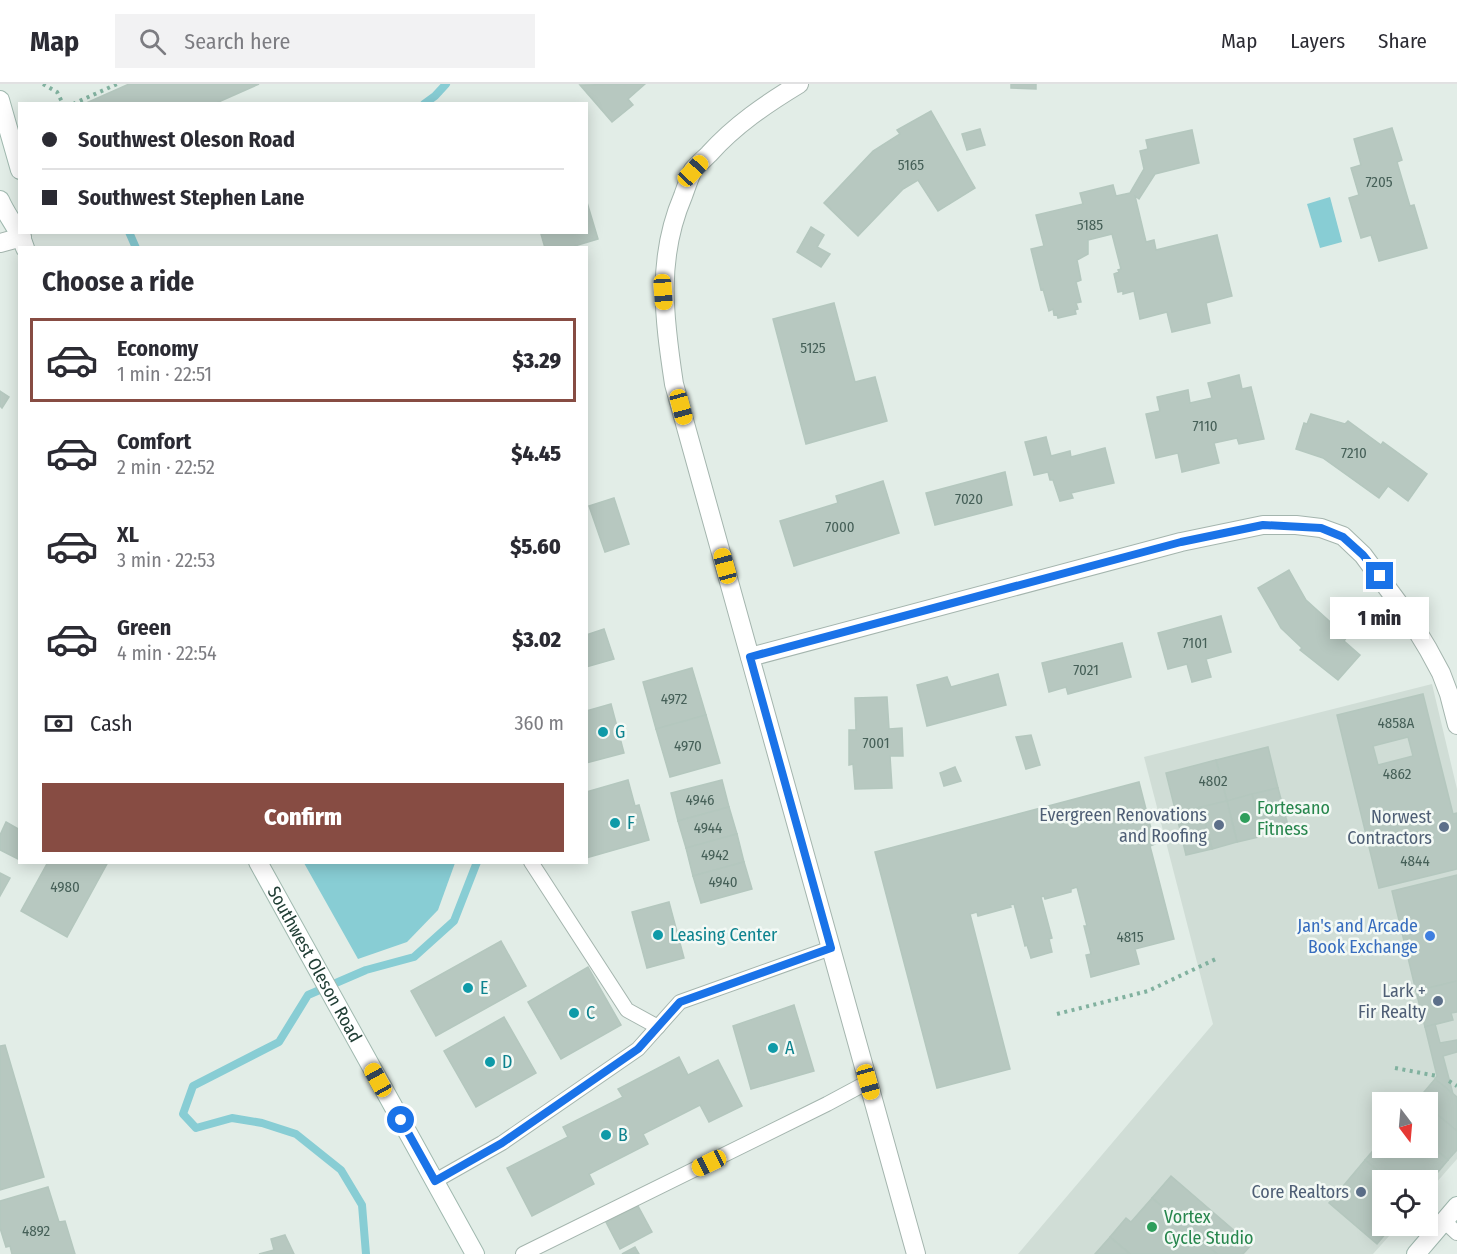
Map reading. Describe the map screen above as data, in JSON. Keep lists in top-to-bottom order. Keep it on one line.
{"streets":{"street":["Southwest Oleson Road"]},"places":["G","Fortesano Fitness","F","Evergreen Renovations and Roofing","Norwest Contractors","Leasing Center","Jan's and Arcade Book Exchange","E","Lark + Fir Realty","C","A","D","B","Core Realtors","Vortex Cycle Studio"],"house_numbers":["5165","7205","5185","5125","7110","7210","7020","7000","7101","7021","4972","4858A","7001","4970","4862","4802","4946","4944","4942","4844","4940","4980","4815","4892"],"north":"bottom","page":{"header":"Map","search":"Search here","nav":["Map","Layers","Share"],"banner":["Southwest Oleson Road","Southwest Stephen Lane"],"heading":"Choose a ride","list":[{"name":"Economy","note":"1 min · 22:51","value":"$3.29"},{"name":"Comfort","note":"2 min · 22:52","value":"$4.45"},{"name":"XL","note":"3 min · 22:53","value":"$5.60"},{"name":"Green","note":"4 min · 22:54","value":"$3.02"}],"bubble":"1 min","pay":["Cash","360 m"],"buttons":"Confirm"}}
